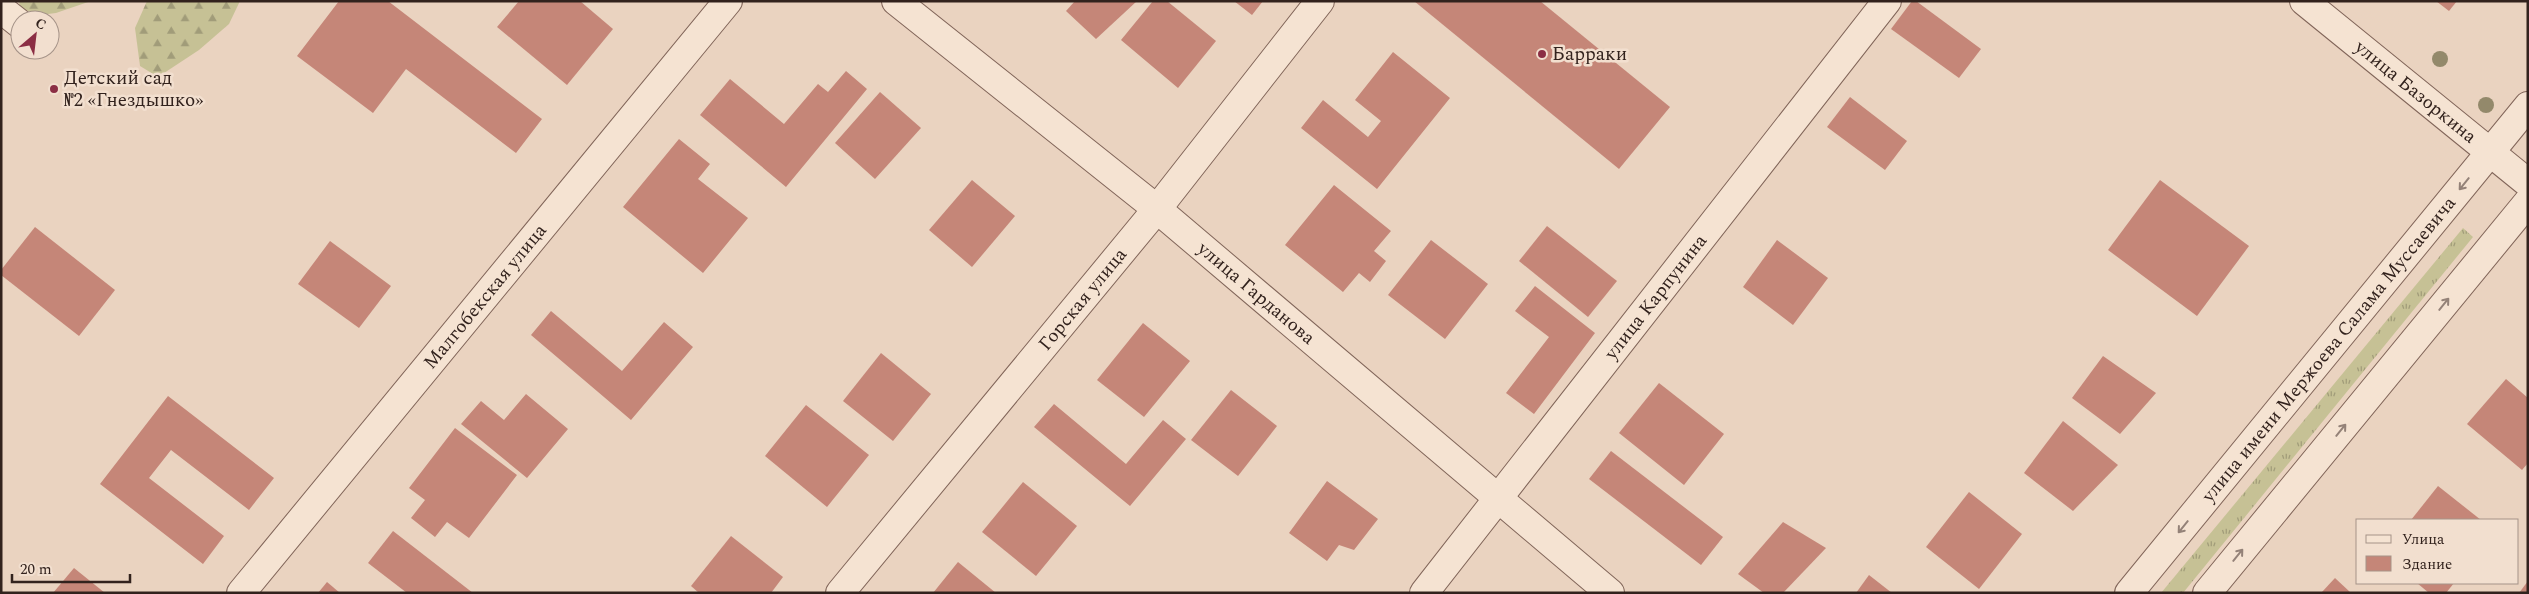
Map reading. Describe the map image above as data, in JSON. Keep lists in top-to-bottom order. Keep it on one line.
{"streets":{"street":["улица Базоркина","улица Гарданова","Малгобекская улица","улица Карпунина","Горская улица","улица имени Мержоева Салама Муссаевича"]},"crossings":[["улица Базоркина","улица имени Мержоева Салама Муссаевича"],["улица Гарданова","улица Карпунина"],["улица Гарданова","Горская улица"]],"places":["Барраки","Детский сад №2 «Гнездышко»"],"legend":["Улица","Здание"],"scale_bar":"20 m","north":"top right"}
